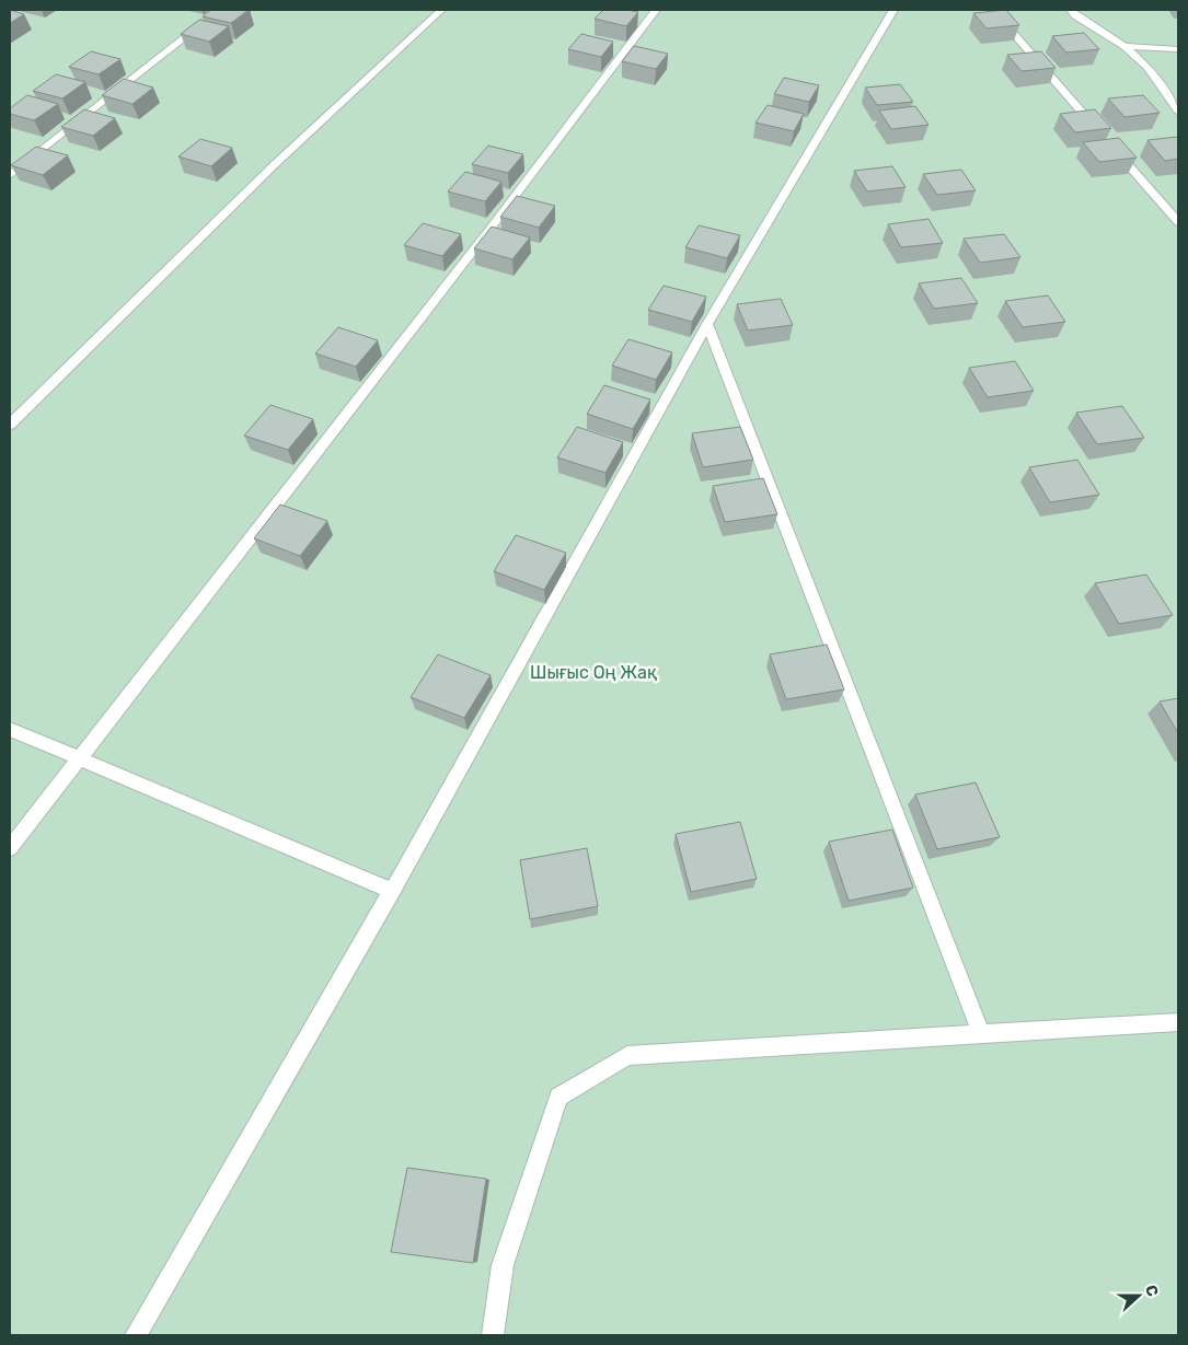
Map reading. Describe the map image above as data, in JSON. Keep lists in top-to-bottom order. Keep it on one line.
{"parks":["Шығыс Оң Жақ"],"north":"right"}
